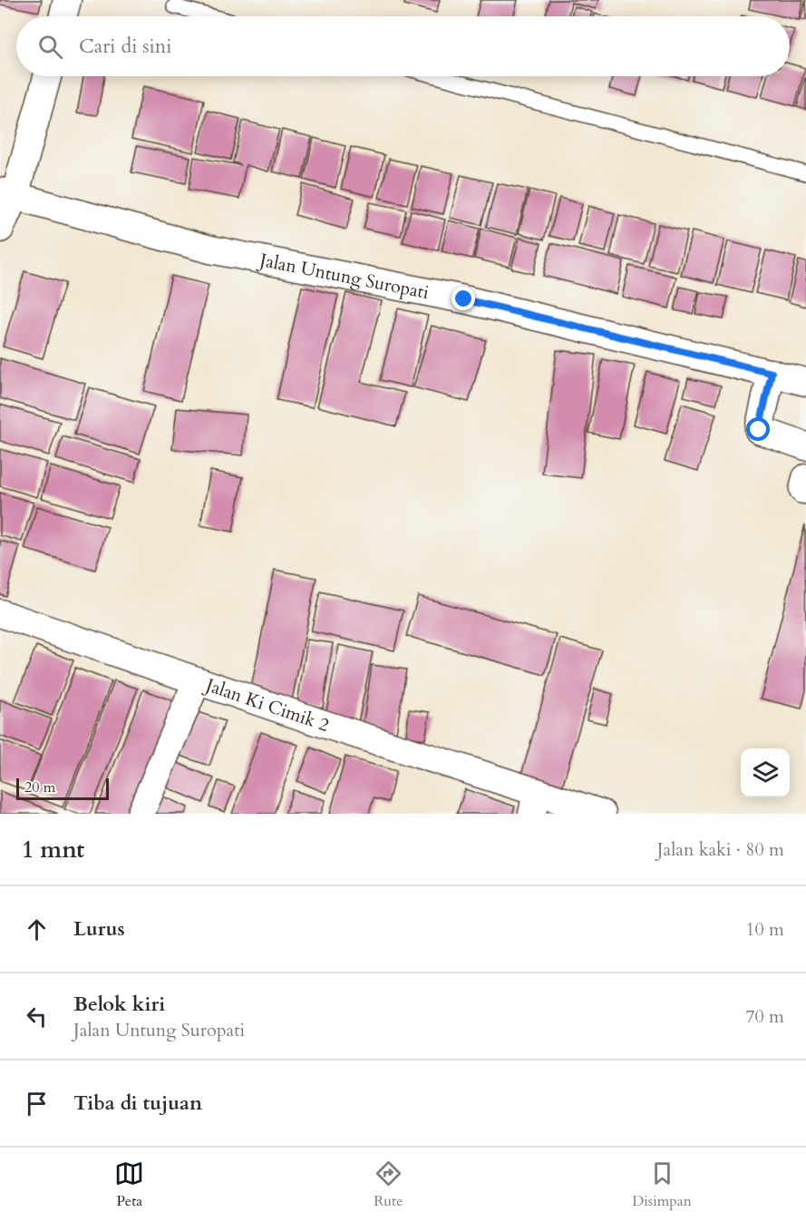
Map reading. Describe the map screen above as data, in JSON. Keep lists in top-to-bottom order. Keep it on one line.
{"streets":{"street":["Jalan Untung Suropati","Jalan Ki Cimik 2"]},"scale_bar":"20 m","page":{"search":"Cari di sini","scale":"20 m","heading":["1 mnt","Jalan kaki · 80 m"],"list":[["Lurus","10 m"],["Belok kiri","Jalan Untung Suropati","70 m"],"Tiba di tujuan"],"nav":["Peta","Rute","Disimpan"]}}
